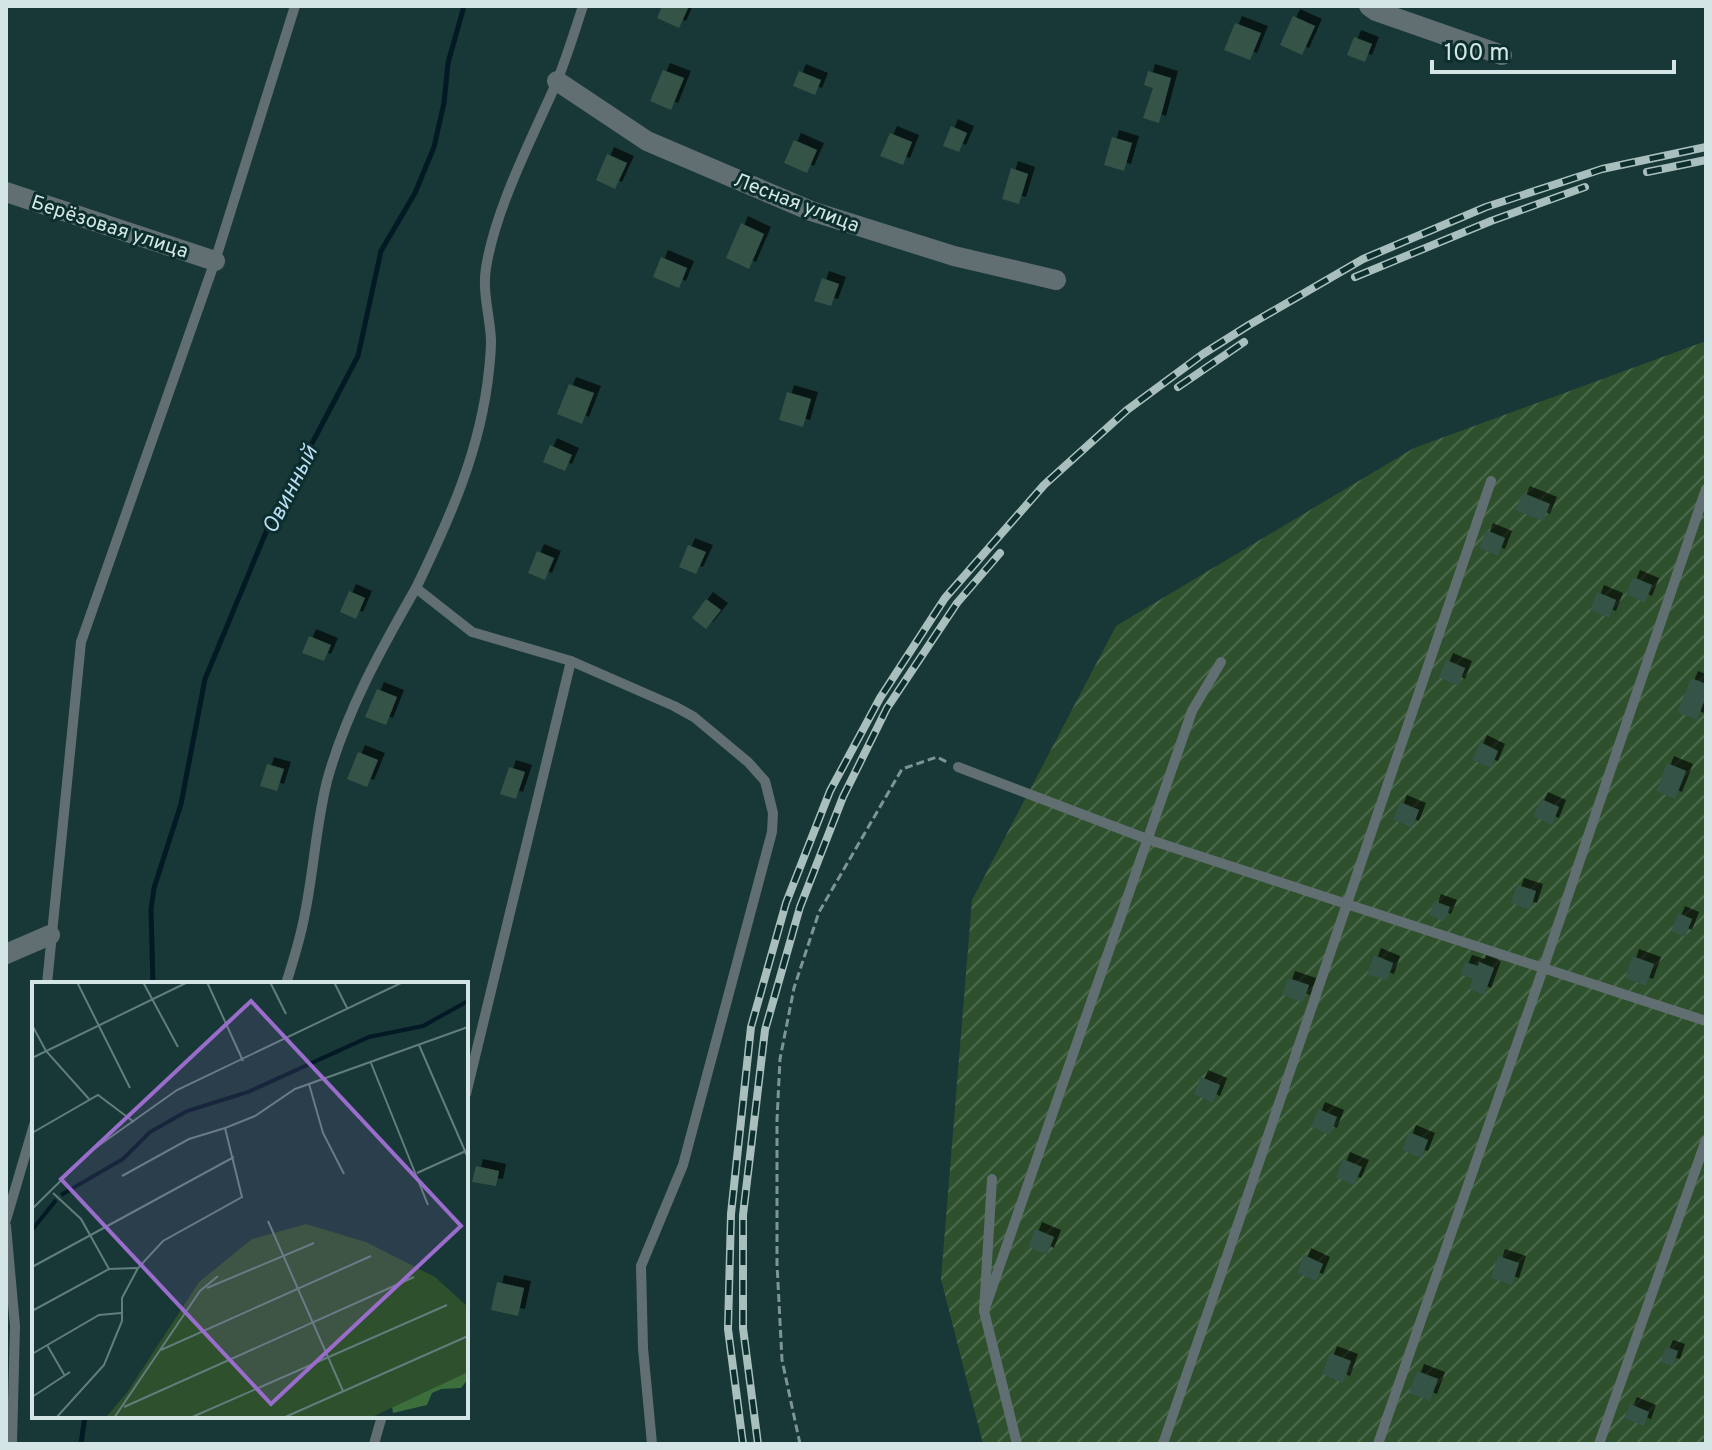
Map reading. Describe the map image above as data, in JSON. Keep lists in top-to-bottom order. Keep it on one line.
{"streets":{"street":["Лесная улица","Берёзовая улица"]},"water":["Овинный"],"scale_bar":"100 m"}
